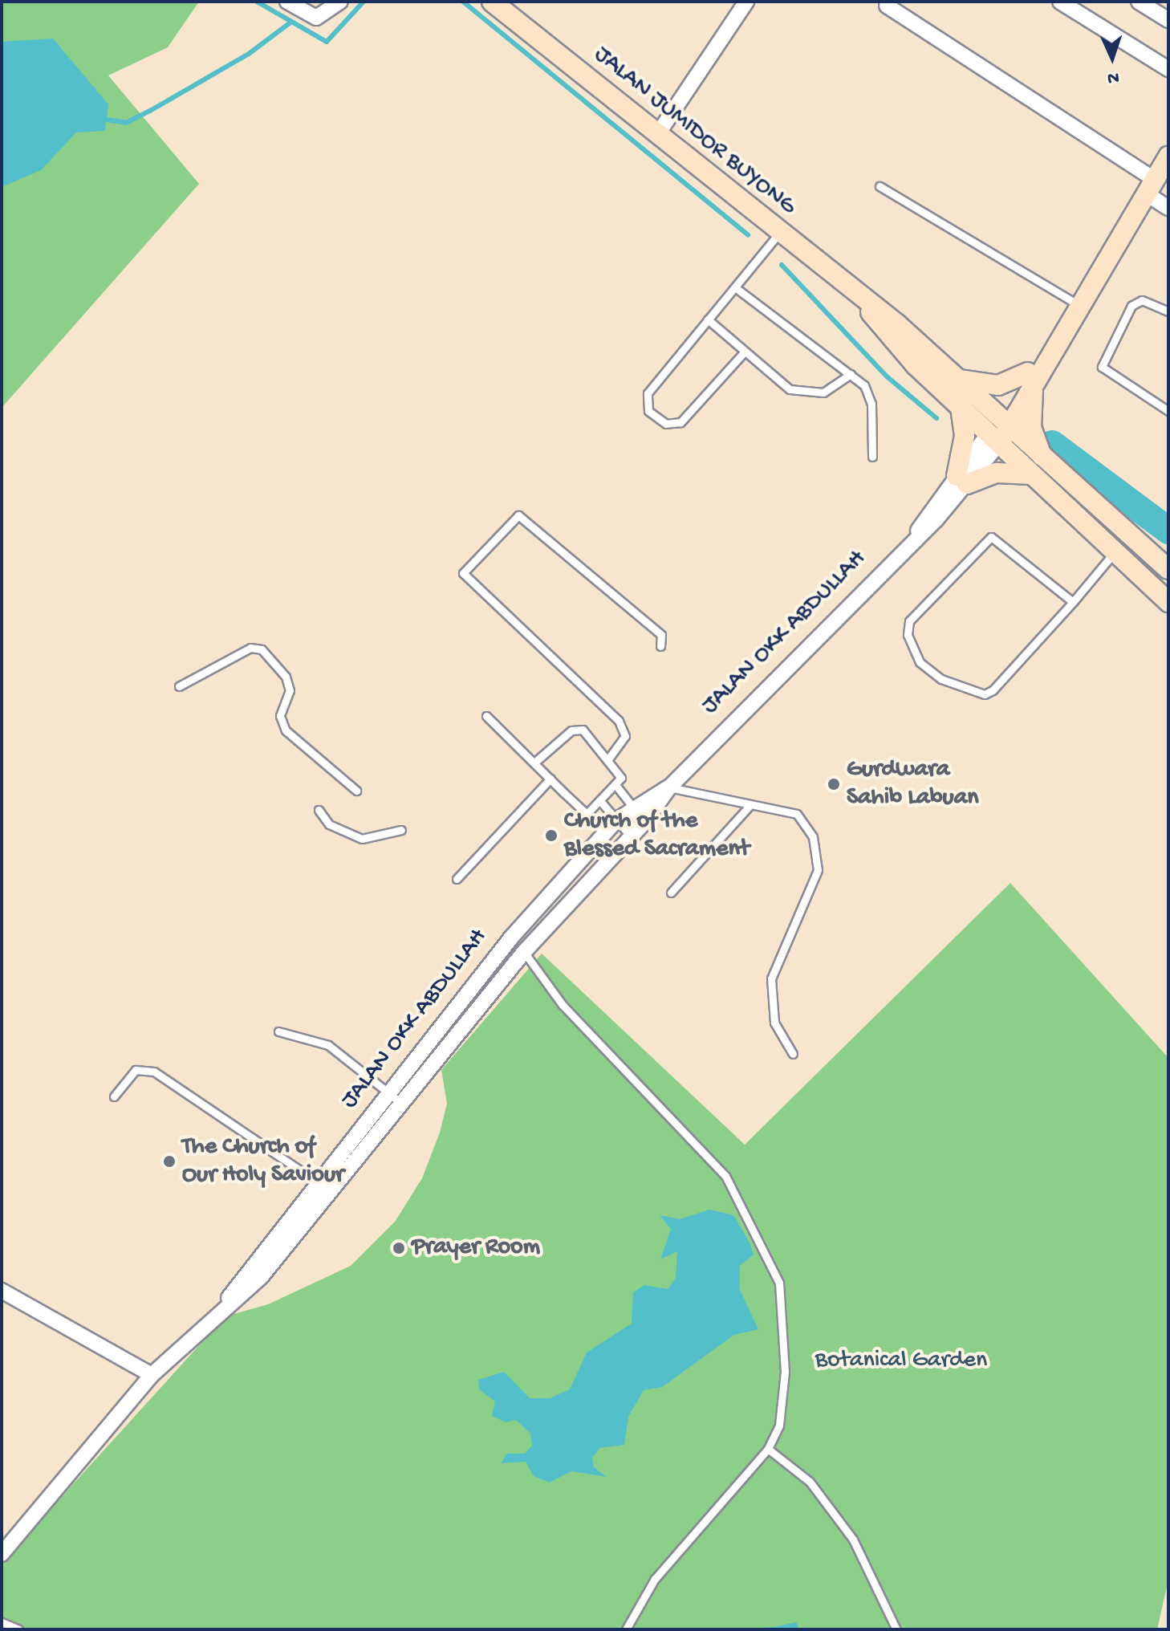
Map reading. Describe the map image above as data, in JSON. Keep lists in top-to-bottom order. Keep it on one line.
{"streets":{"main road":["JALAN JUMIDOR BUYONG","JALAN OKK ABDULLAH"]},"crossings":[["JALAN JUMIDOR BUYONG","JALAN OKK ABDULLAH"]],"parks":["Botanical Garden"],"places":["Gurdwara Sahib Labuan","Church of the Blessed Sacrament","The Church of Our Holy Saviour","Prayer Room"],"north":"bottom"}
